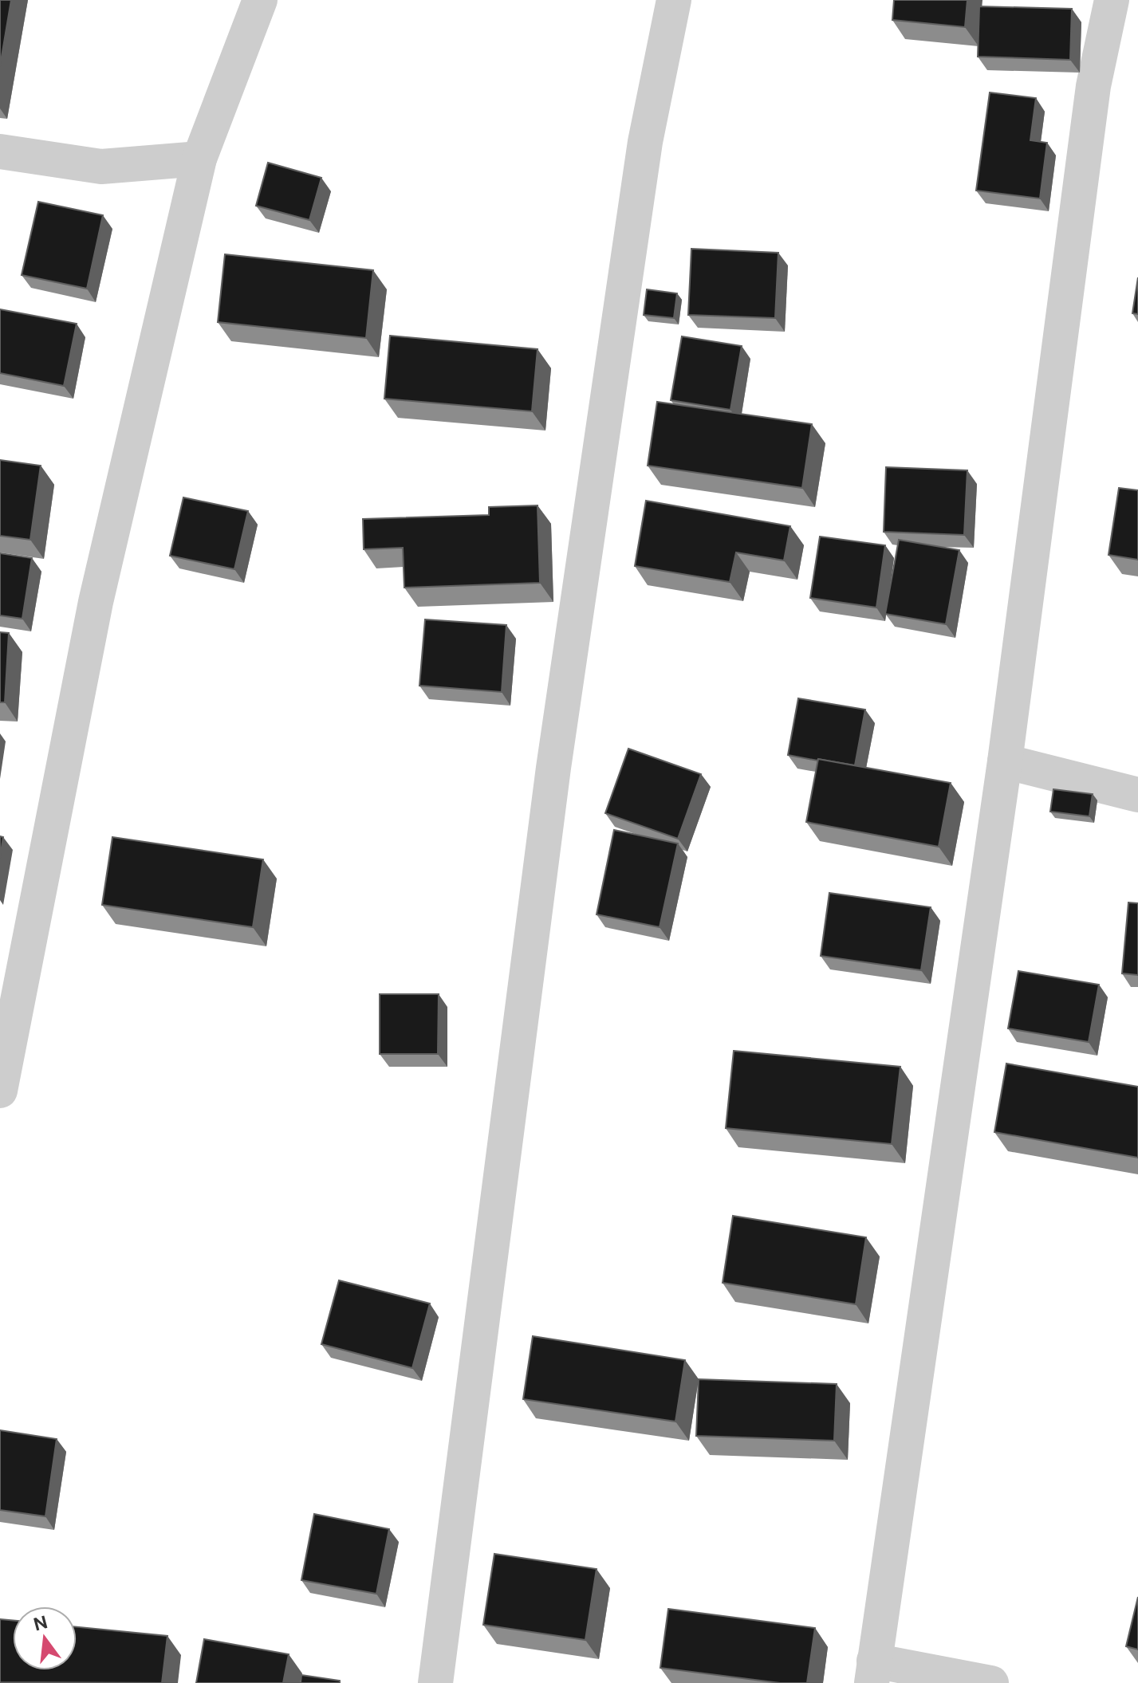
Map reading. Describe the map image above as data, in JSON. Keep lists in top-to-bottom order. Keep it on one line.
{"north":"top"}
